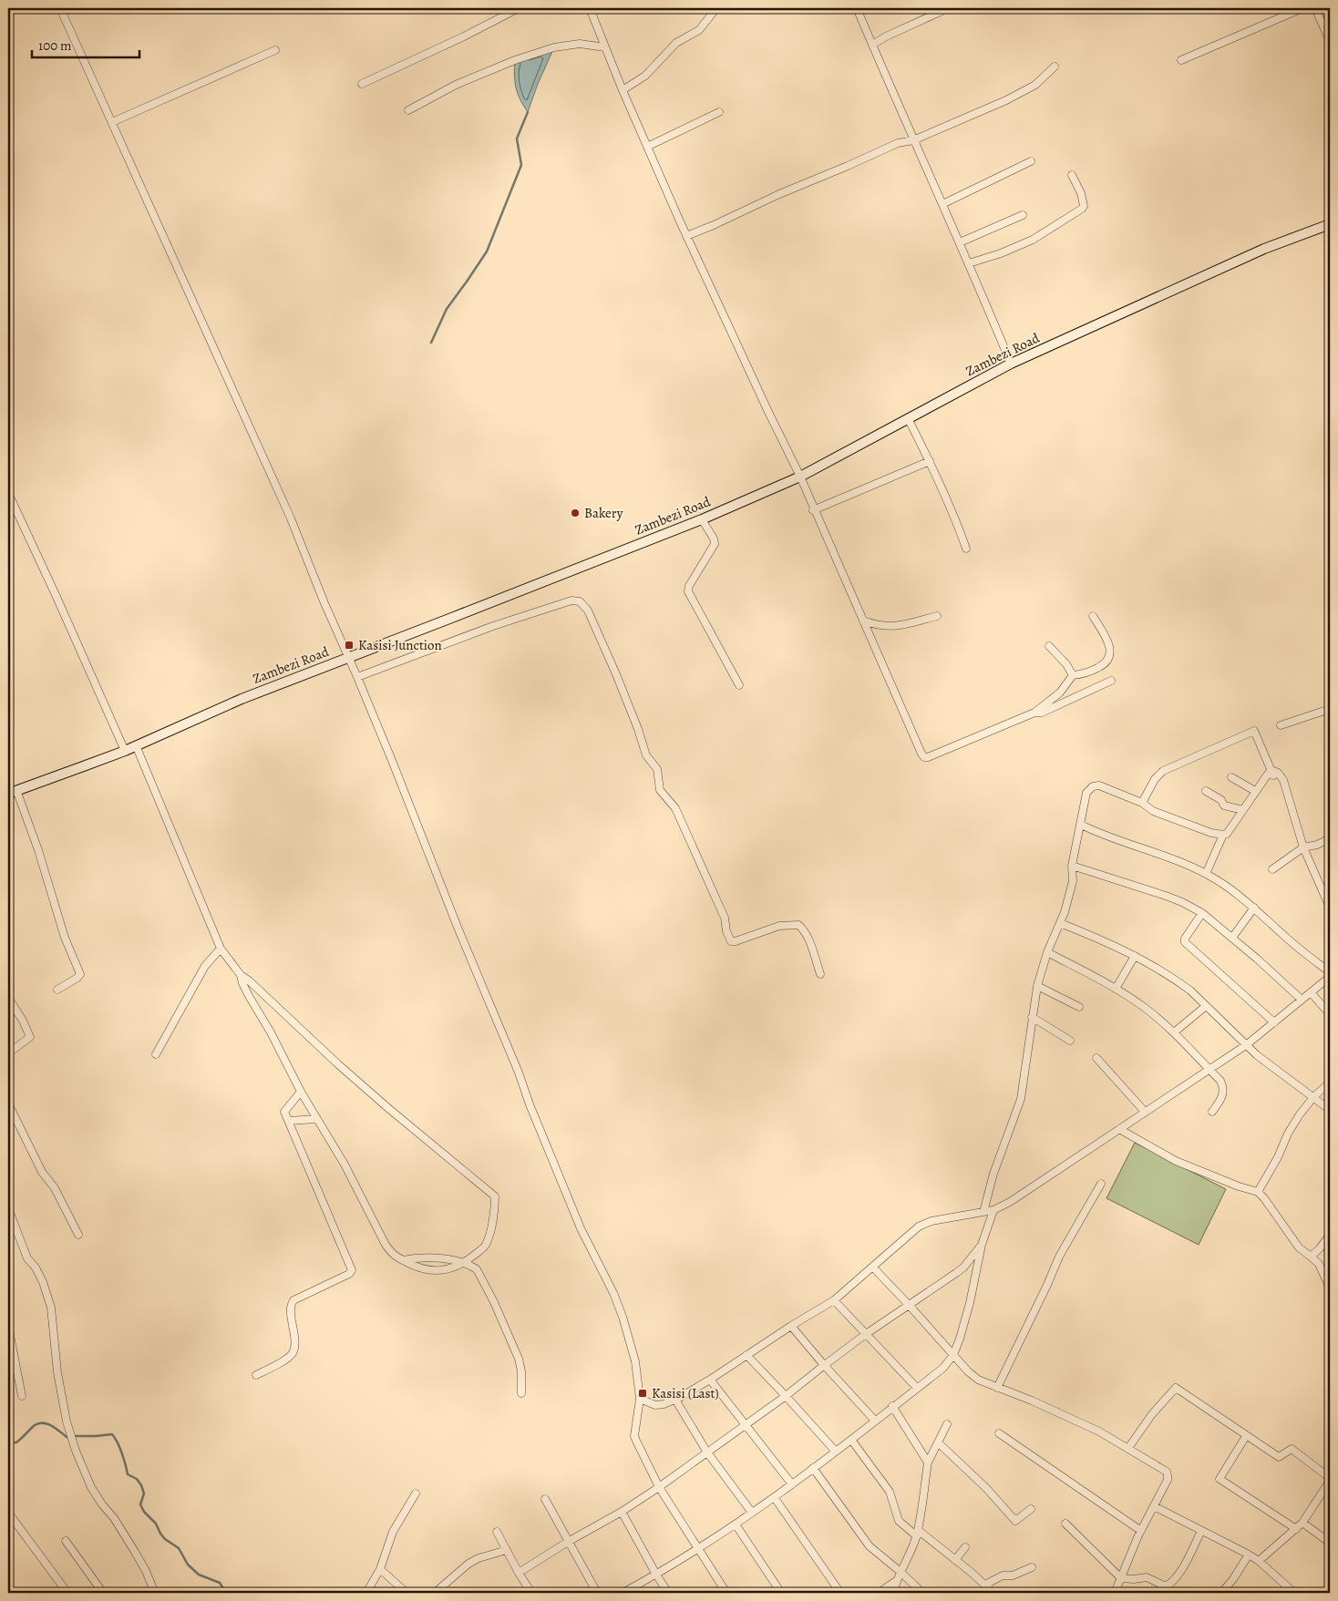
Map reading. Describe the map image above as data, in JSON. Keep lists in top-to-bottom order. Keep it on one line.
{"streets":{"main road":["Zambezi Road"]},"places":{"other":["Bakery"],"transit":["Kasisi Junction","Kasisi (Last)"]},"scale_bar":"100 m"}
